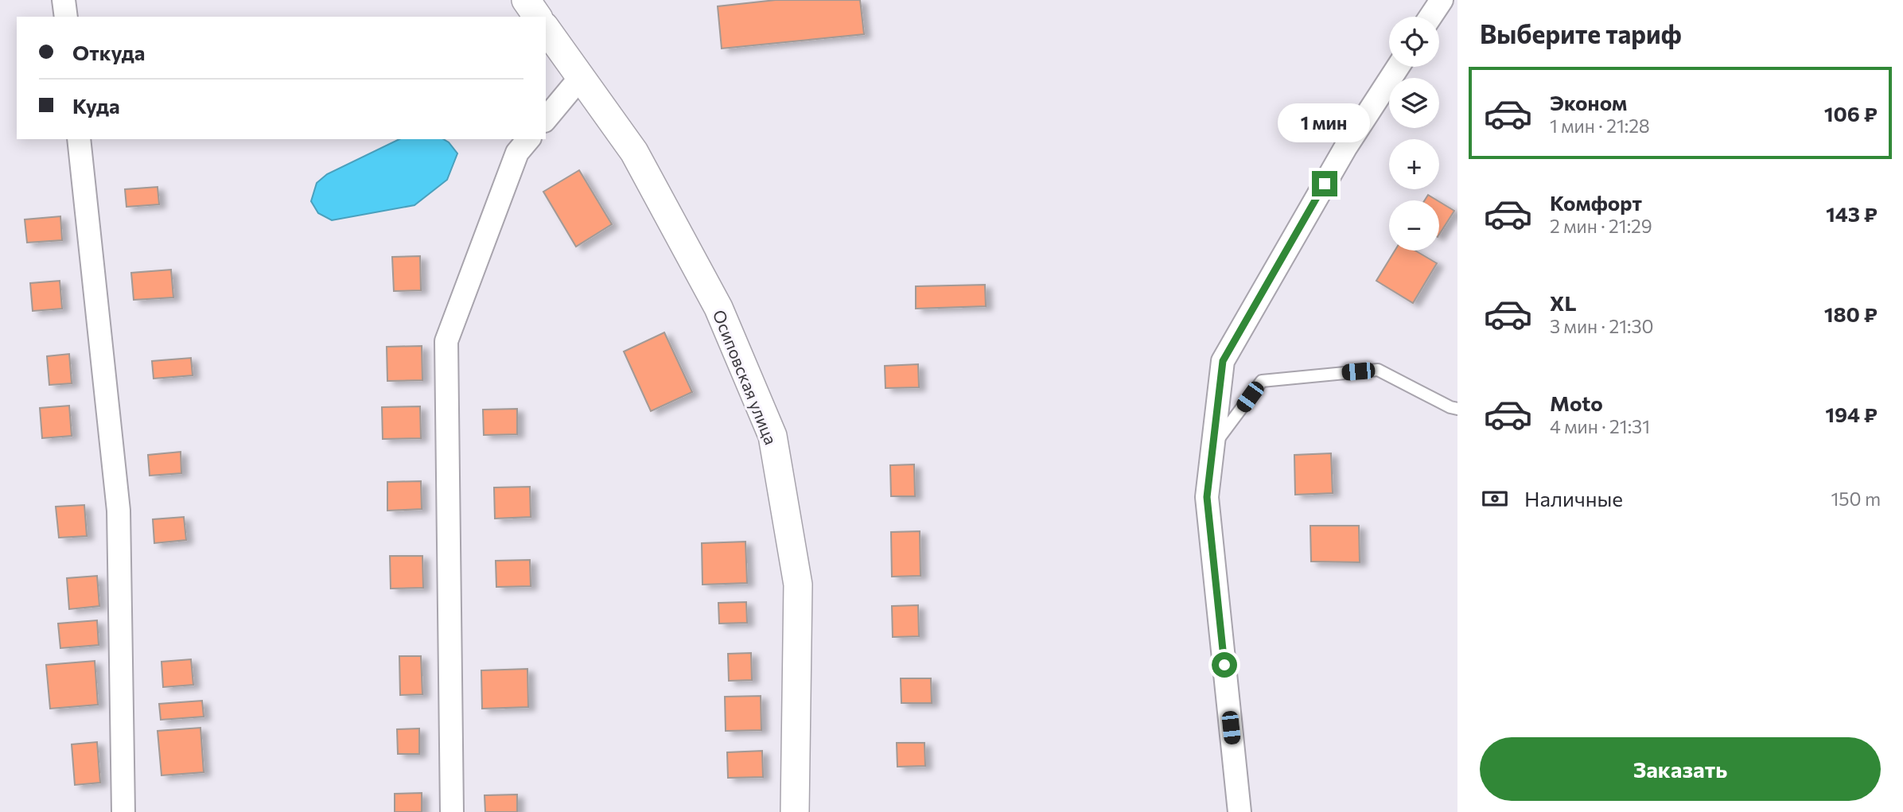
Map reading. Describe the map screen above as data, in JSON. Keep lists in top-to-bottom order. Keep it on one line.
{"streets":{"street":["Осиповская улица"]},"page":{"heading":"Выберите тариф","map_buttons":["+","−"],"banner":["Откуда","Куда"],"list":[{"name":"Эконом","note":"1 мин · 21:28","value":"106 ₽"},{"name":"Комфорт","note":"2 мин · 21:29","value":"143 ₽"},{"name":"XL","note":"3 мин · 21:30","value":"180 ₽"},{"name":"Moto","note":"4 мин · 21:31","value":"194 ₽"}],"bubble":"1 мин","pay":["Наличные","150 m"],"buttons":"Заказать"}}
